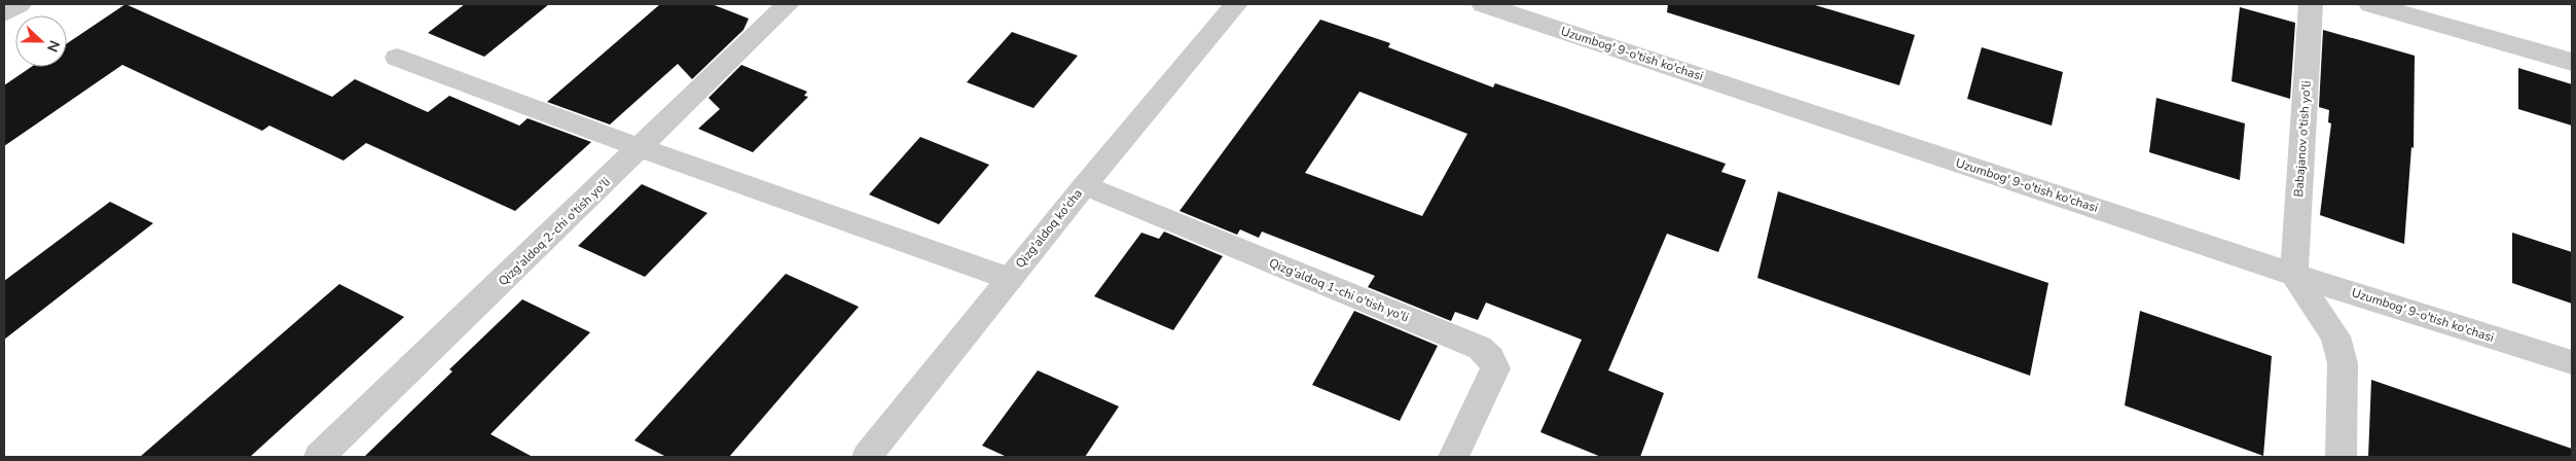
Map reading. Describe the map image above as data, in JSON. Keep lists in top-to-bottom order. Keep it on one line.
{"streets":{"street":["Uzumbog' 9-o'tish ko'chasi","Babajanov o'tish yo'li","Qizg'aldoq ko'cha","Qizg'aldoq 2-chi o'tish yo'li","Qizg'aldoq 1-chi o'tish yo'li"]},"crossings":[["Uzumbog' 9-o'tish ko'chasi","Babajanov o'tish yo'li"],["Qizg'aldoq ko'cha","Qizg'aldoq 1-chi o'tish yo'li"]],"north":"right"}
